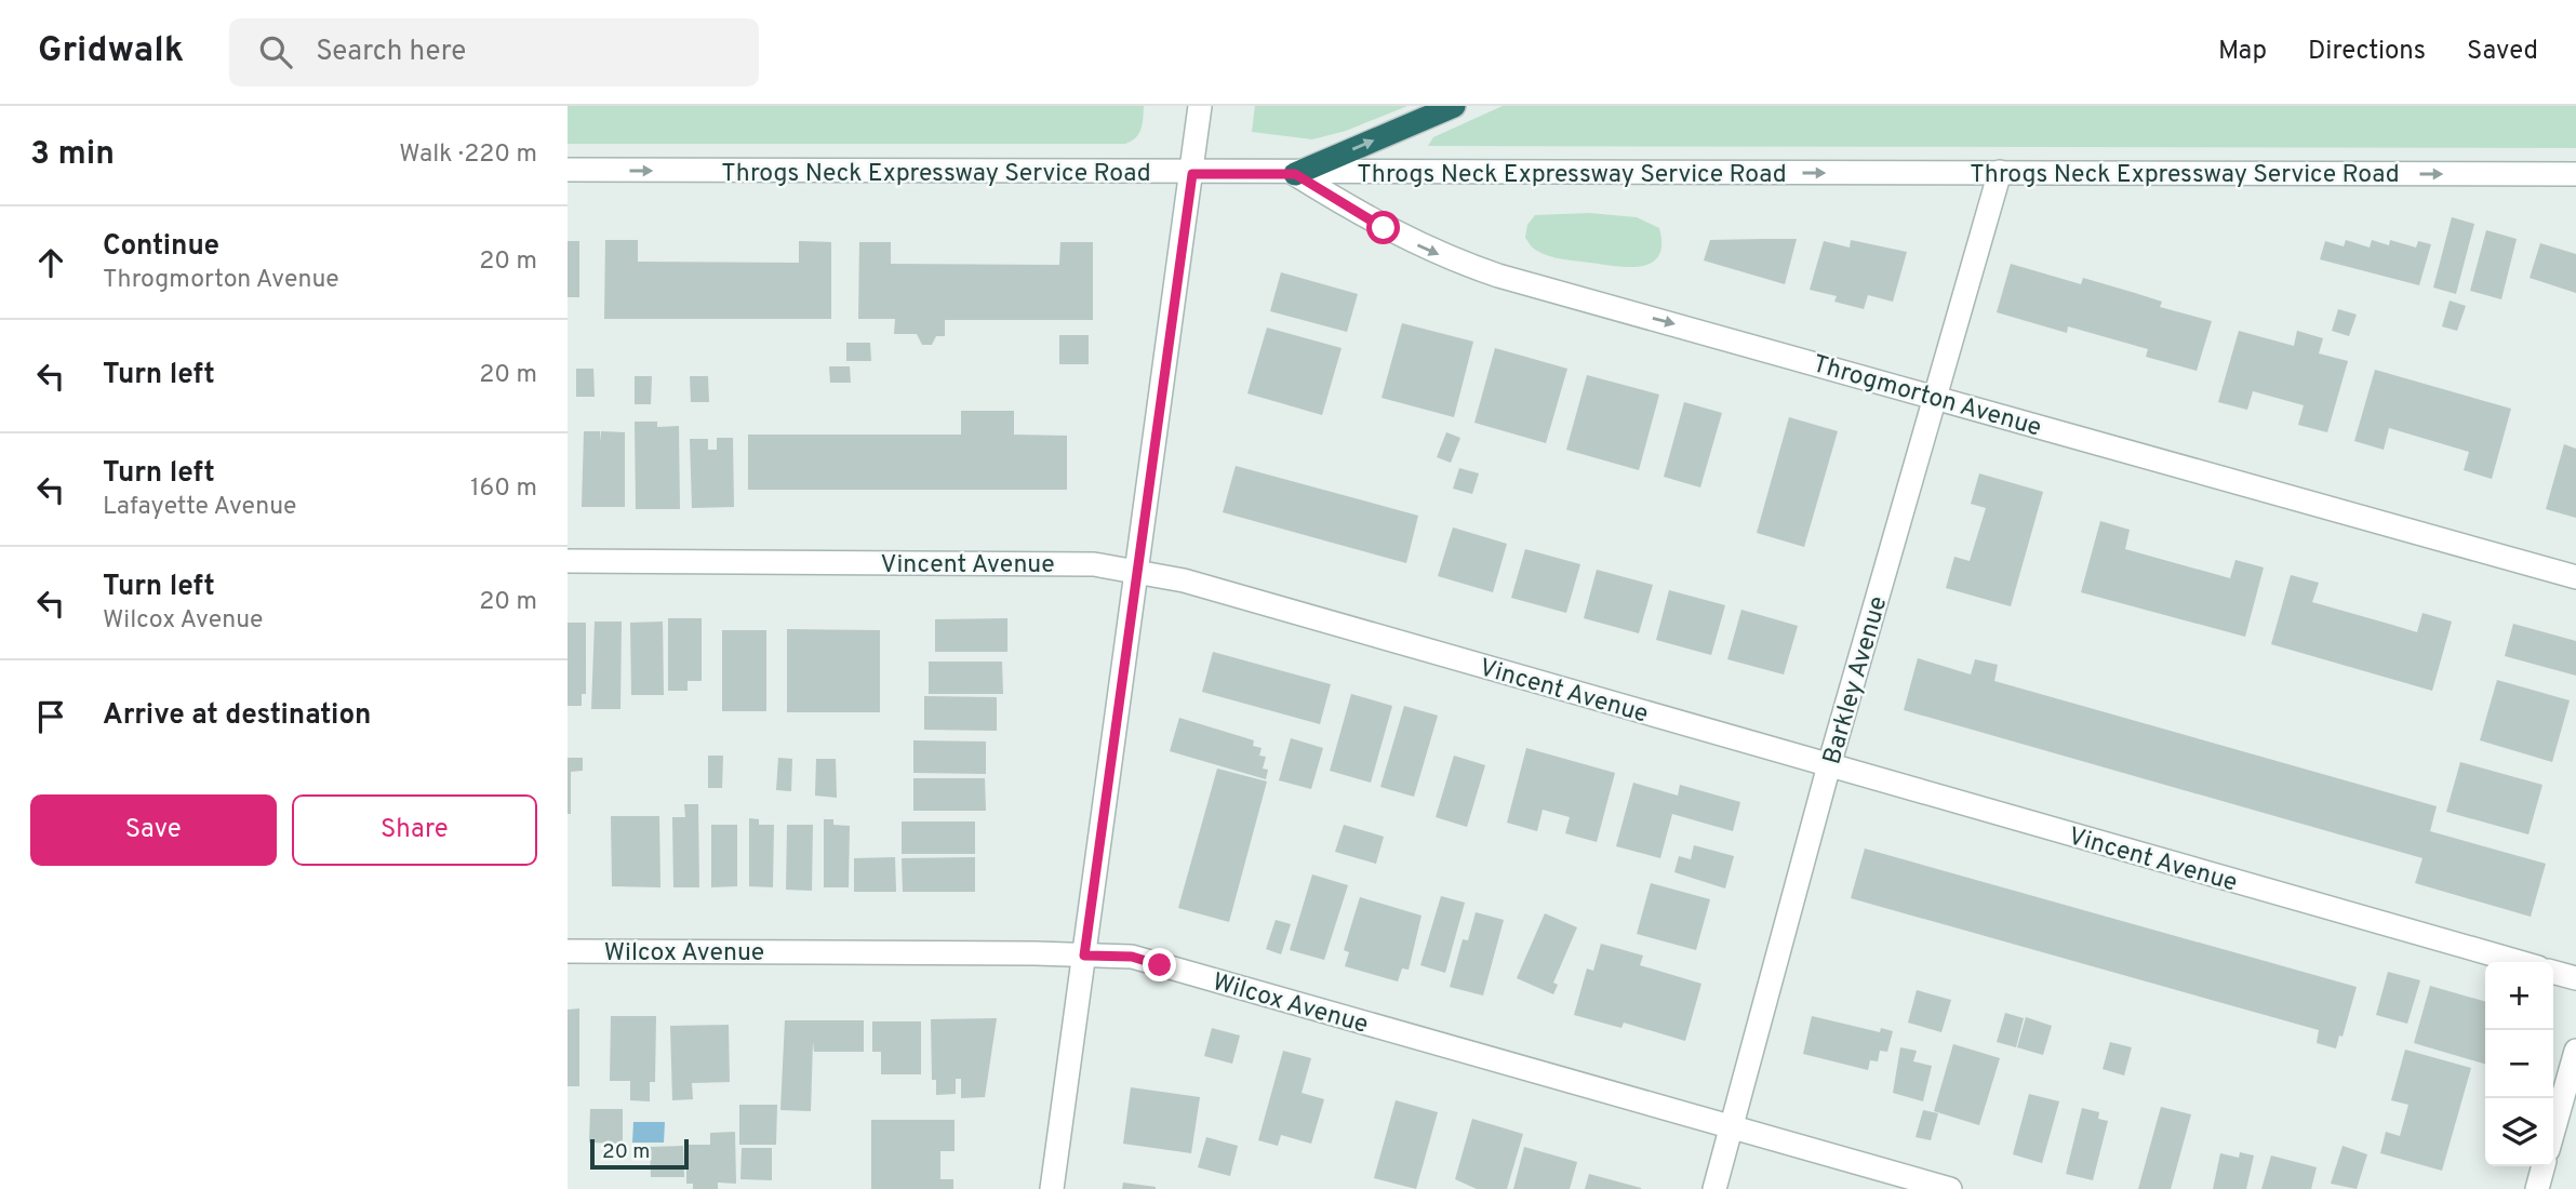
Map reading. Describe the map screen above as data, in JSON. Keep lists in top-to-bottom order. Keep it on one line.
{"streets":{"street":["Throgs Neck Expressway Service Road","Throgmorton Avenue","Vincent Avenue","Barkley Avenue","Wilcox Avenue"]},"crossings":[["Throgs Neck Expressway Service Road","Throgmorton Avenue"],["Throgs Neck Expressway Service Road","Barkley Avenue"],["Throgmorton Avenue","Barkley Avenue"],["Vincent Avenue","Barkley Avenue"],["Barkley Avenue","Wilcox Avenue"]],"one_way":["Throgs Neck Expressway Service Road","Throgmorton Avenue"],"scale_bar":"20 m","page":{"header":"Gridwalk","search":"Search here","nav":["Map","Directions","Saved"],"heading":["3 min","Walk · 220 m"],"list":[["Continue","Throgmorton Avenue","20 m"],["Turn left","20 m"],["Turn left","Lafayette Avenue","160 m"],["Turn left","Wilcox Avenue","20 m"],"Arrive at destination"],"buttons":["Save","Share"],"map_buttons":["+","−"],"scale":"20 m"}}
